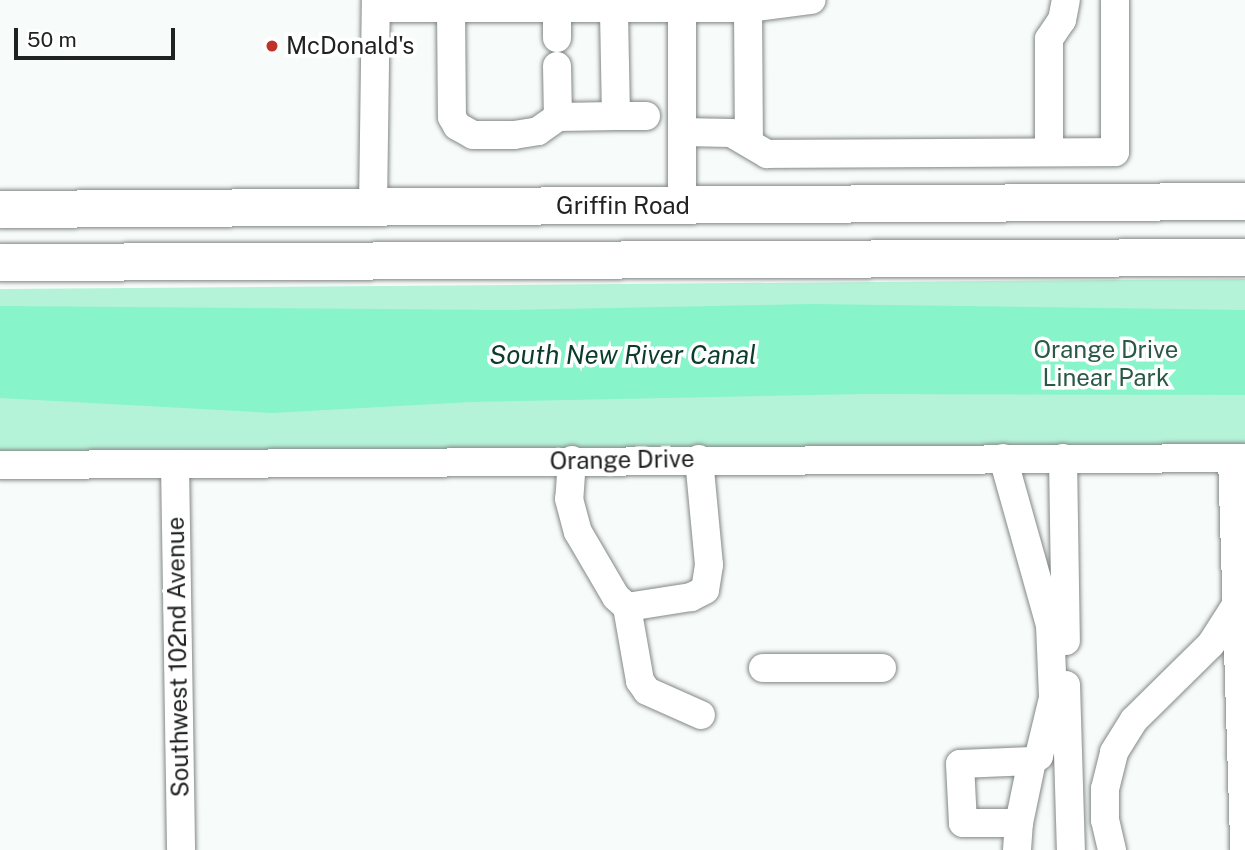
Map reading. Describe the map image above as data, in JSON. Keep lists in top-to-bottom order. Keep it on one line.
{"streets":{"main road":["Griffin Road"],"street":["Orange Drive","Southwest 102nd Avenue"]},"crossings":[["Orange Drive","Southwest 102nd Avenue"]],"water":["South New River Canal"],"parks":["Orange Drive Linear Park"],"places":["McDonald's"],"scale_bar":"50 m"}
